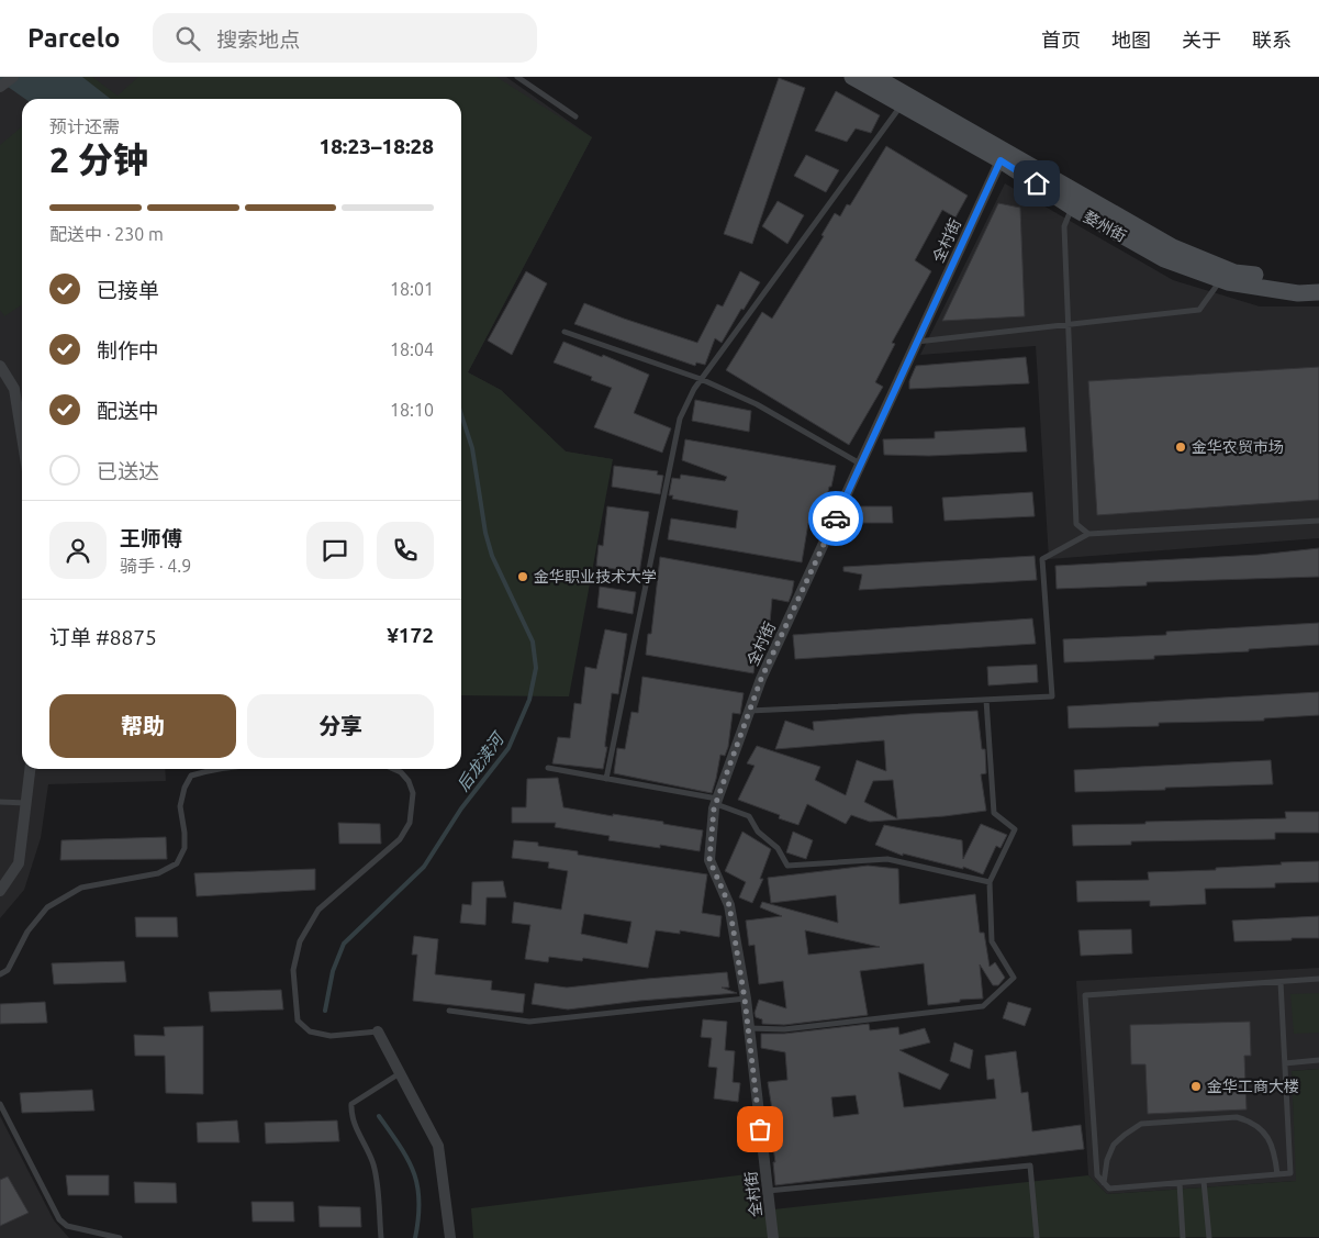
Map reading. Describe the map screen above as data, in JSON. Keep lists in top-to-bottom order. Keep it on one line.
{"streets":{"main road":["婺州街"],"street":["全村街"]},"crossings":[["婺州街","全村街"]],"water":["后龙渎河"],"places":["金华农贸市场","金华职业技术大学","金华工商大楼"],"page":{"header":"Parcelo","search":"搜索地点","nav":["首页","地图","关于","联系"],"heading":["2 分钟","预计还需","18:23–18:28"],"panel":["王师傅","骑手 · 4.9","订单 #8875","¥172"],"bar":"配送中 · 230 m","list":[["已接单","18:01"],["制作中","18:04"],["配送中","18:10"],"已送达"],"buttons":["帮助","分享"]}}
